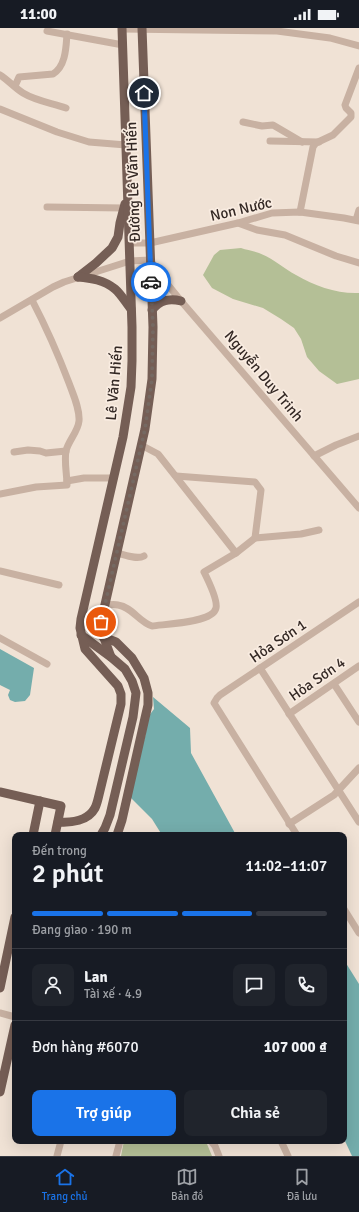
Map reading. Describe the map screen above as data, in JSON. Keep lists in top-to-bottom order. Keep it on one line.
{"streets":{"main road":["Đường Lê Văn Hiến","Lê Văn Hiến"],"street":["Non Nước","Nguyễn Duy Trinh","Hỏa Sơn 1","Hỏa Sơn 4"]},"crossings":[["Đường Lê Văn Hiến","Non Nước"],["Đường Lê Văn Hiến","Nguyễn Duy Trinh"],["Đường Lê Văn Hiến","Lê Văn Hiến"],["Non Nước","Lê Văn Hiến"]],"page":{"status":"11:00","heading":["2 phút","Đến trong","11:02–11:07"],"panel":["Lan","Tài xế · 4.9","Đơn hàng #6070","107 000 ₫"],"bar":"Đang giao · 190 m","buttons":["Trợ giúp","Chia sẻ"],"tabs":["Trang chủ","Bản đồ","Đã lưu"]}}
